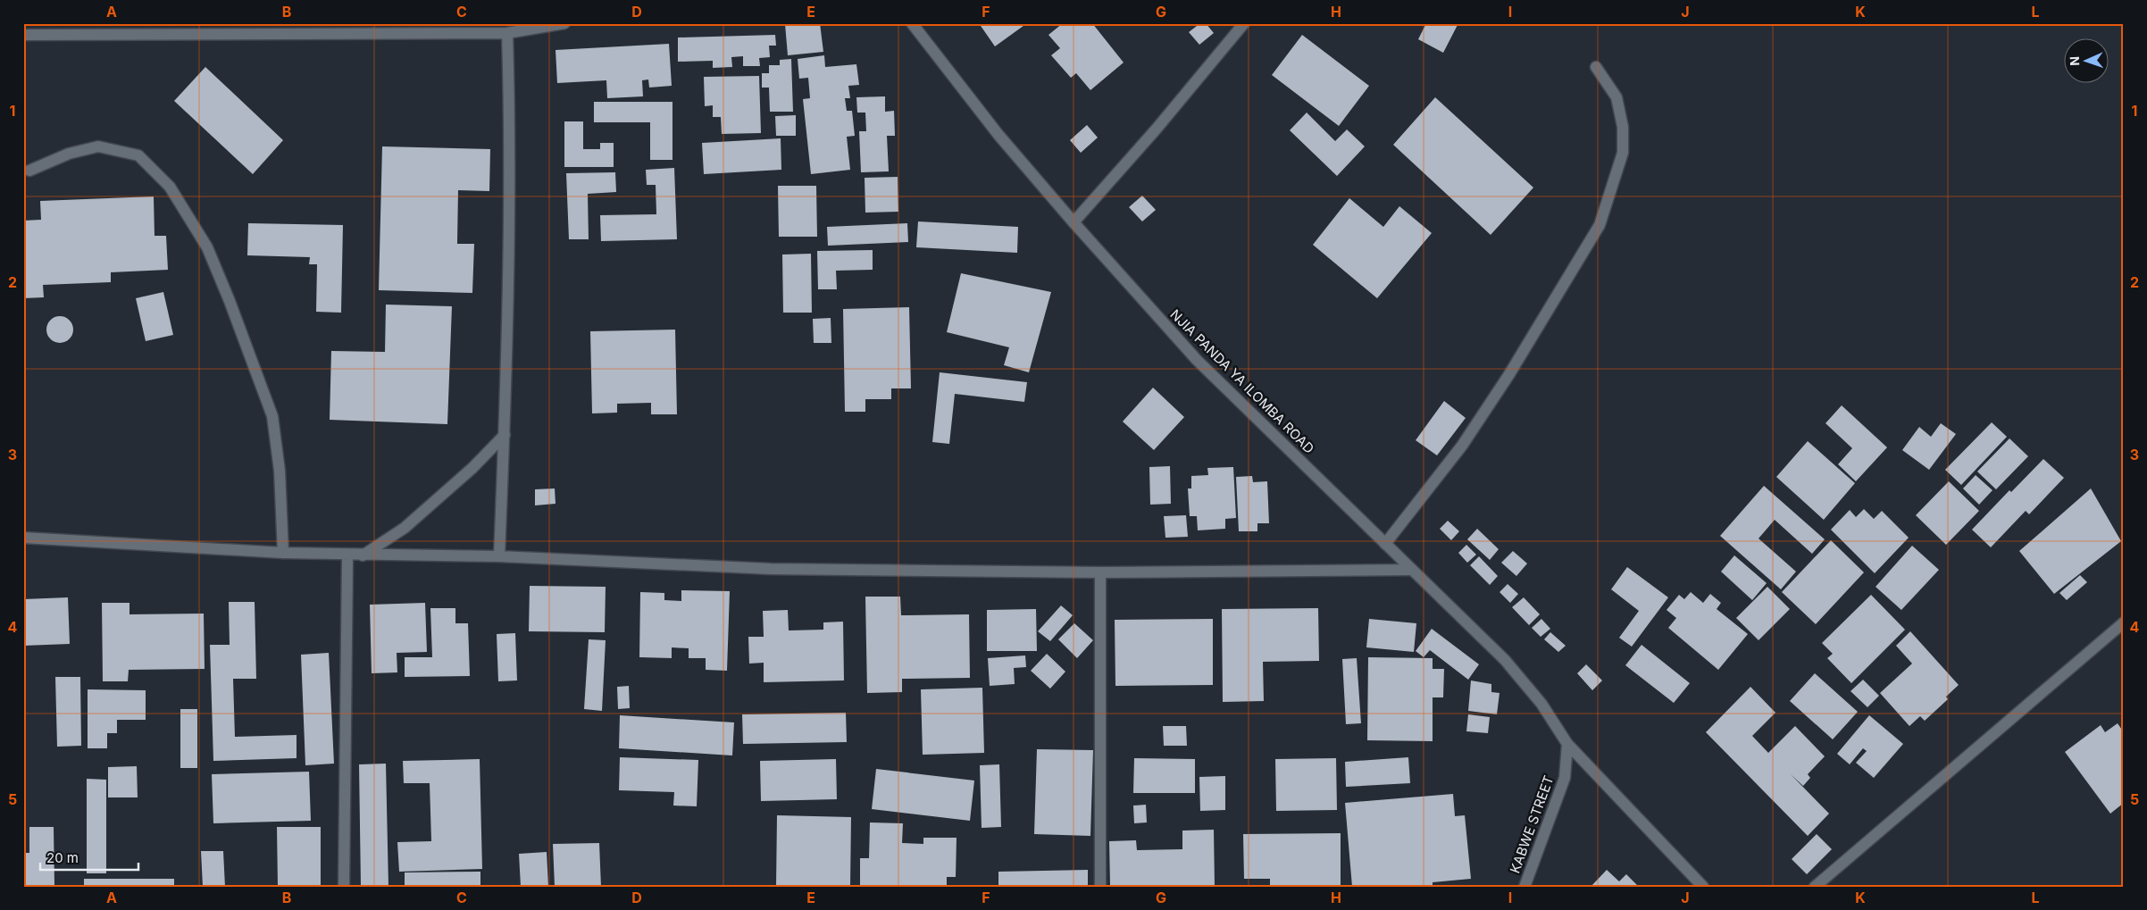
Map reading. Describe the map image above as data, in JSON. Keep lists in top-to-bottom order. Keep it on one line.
{"streets":{"street":["NJIA PANDA YA ILOMBA ROAD","KABWE STREET"]},"crossings":[["NJIA PANDA YA ILOMBA ROAD","KABWE STREET"]],"scale_bar":"20 m","north":"left","grid":{"columns":["A","B","C","D","E","F","G","H","I","J","K","L"],"rows":["1","2","3","4","5"]}}
